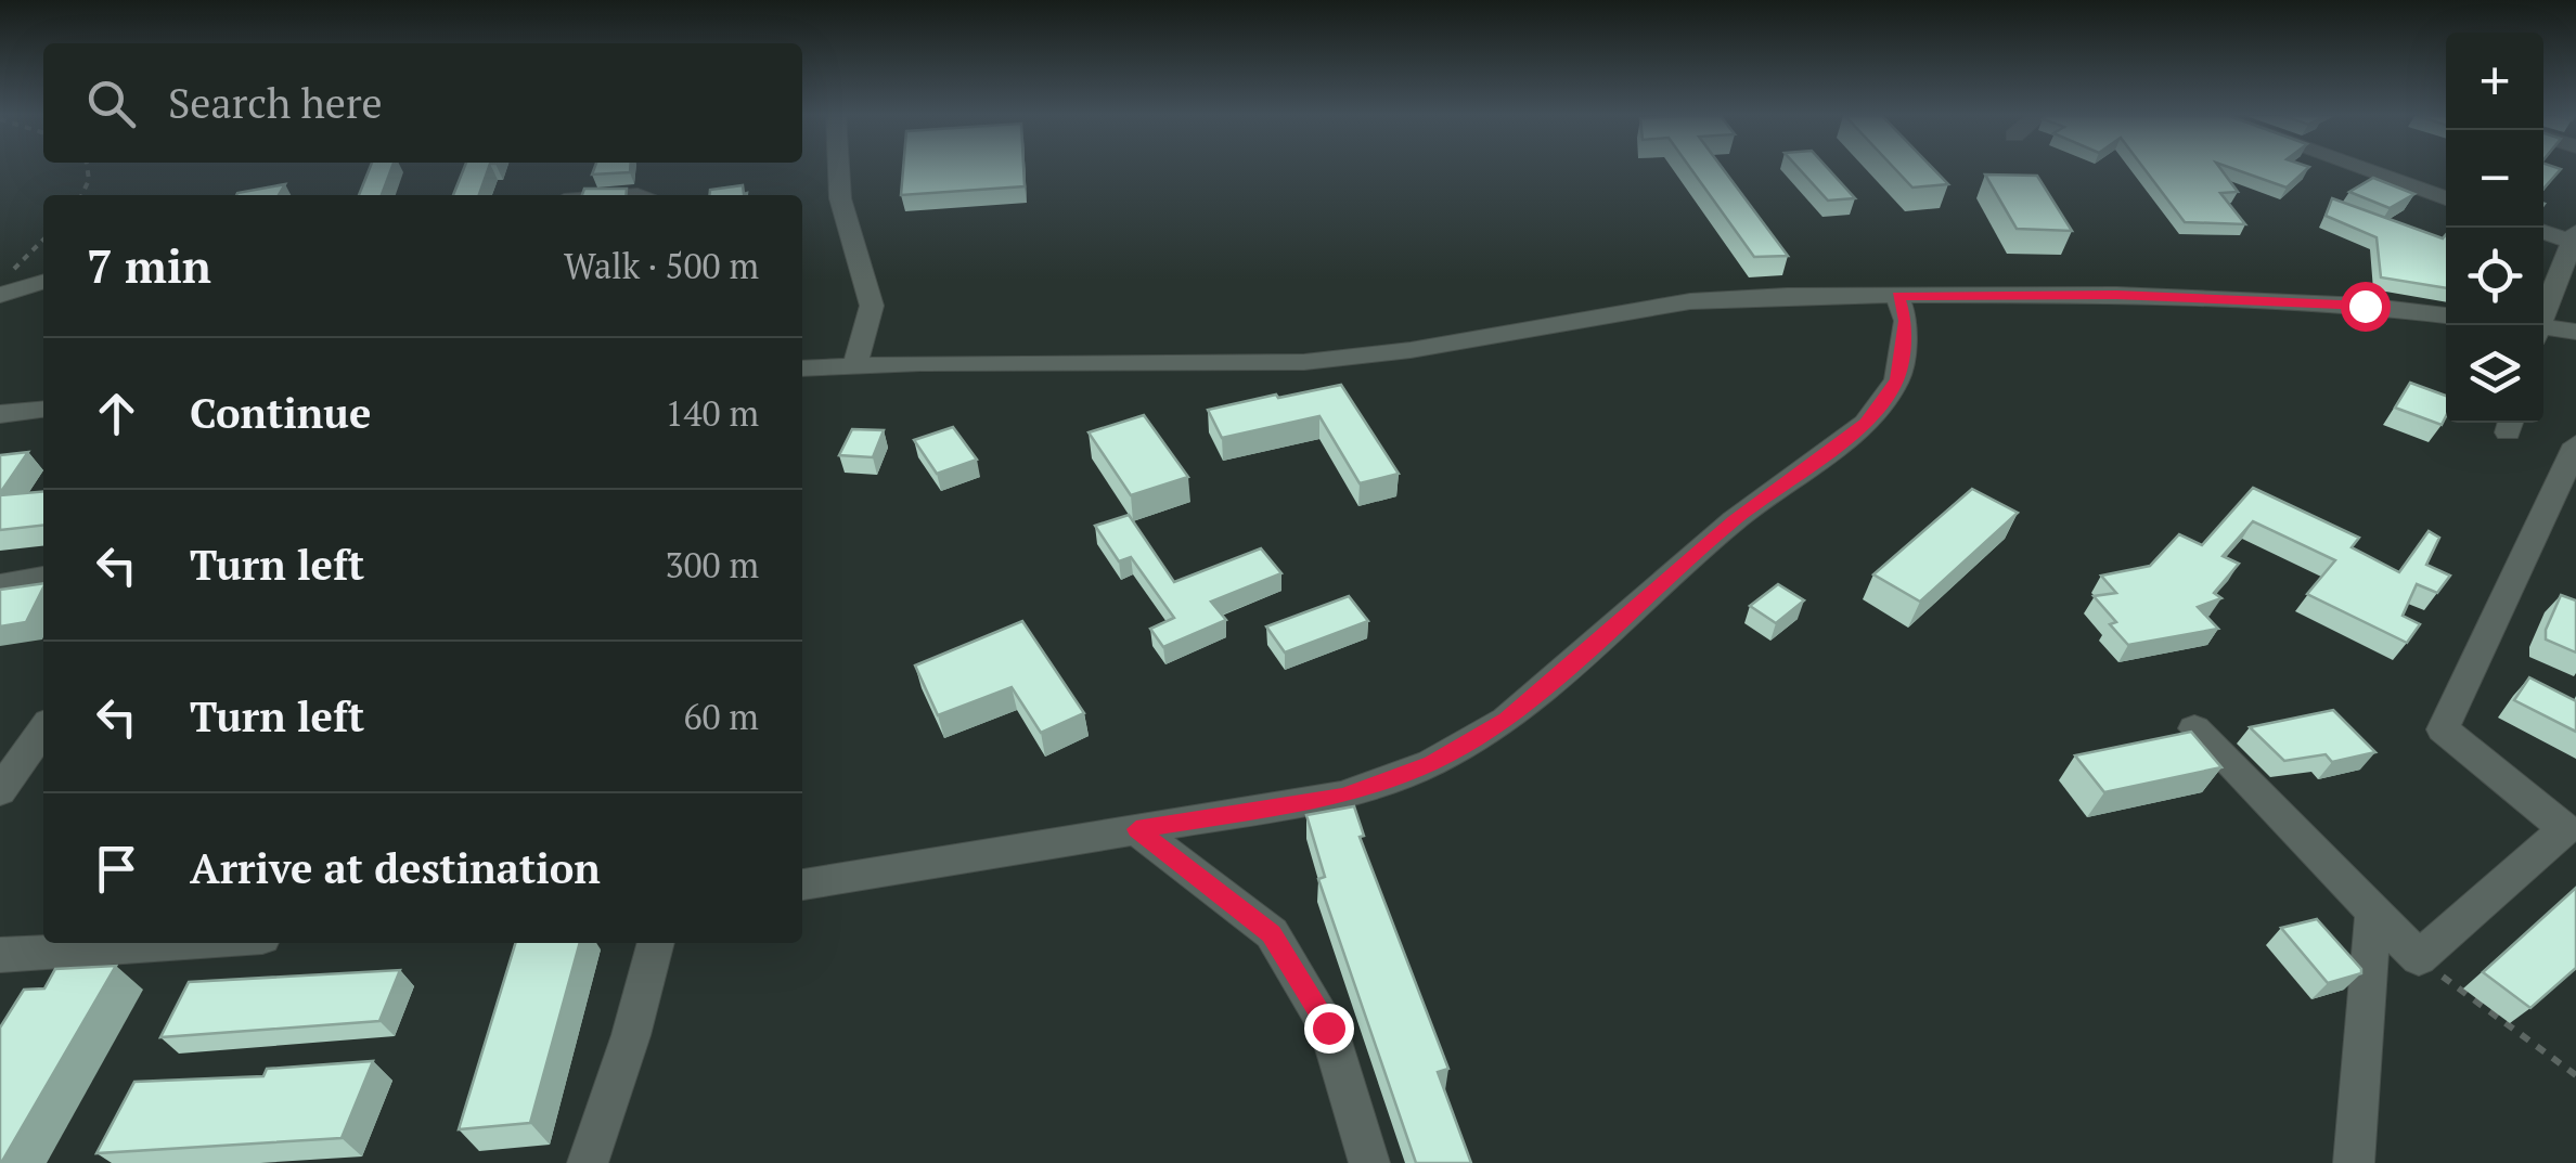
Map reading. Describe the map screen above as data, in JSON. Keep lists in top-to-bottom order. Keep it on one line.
{"page":{"map_buttons":["+","−"],"search":"Search here","heading":["7 min","Walk · 500 m"],"list":[["Continue","140 m"],["Turn left","300 m"],["Turn left","60 m"],"Arrive at destination"]}}
